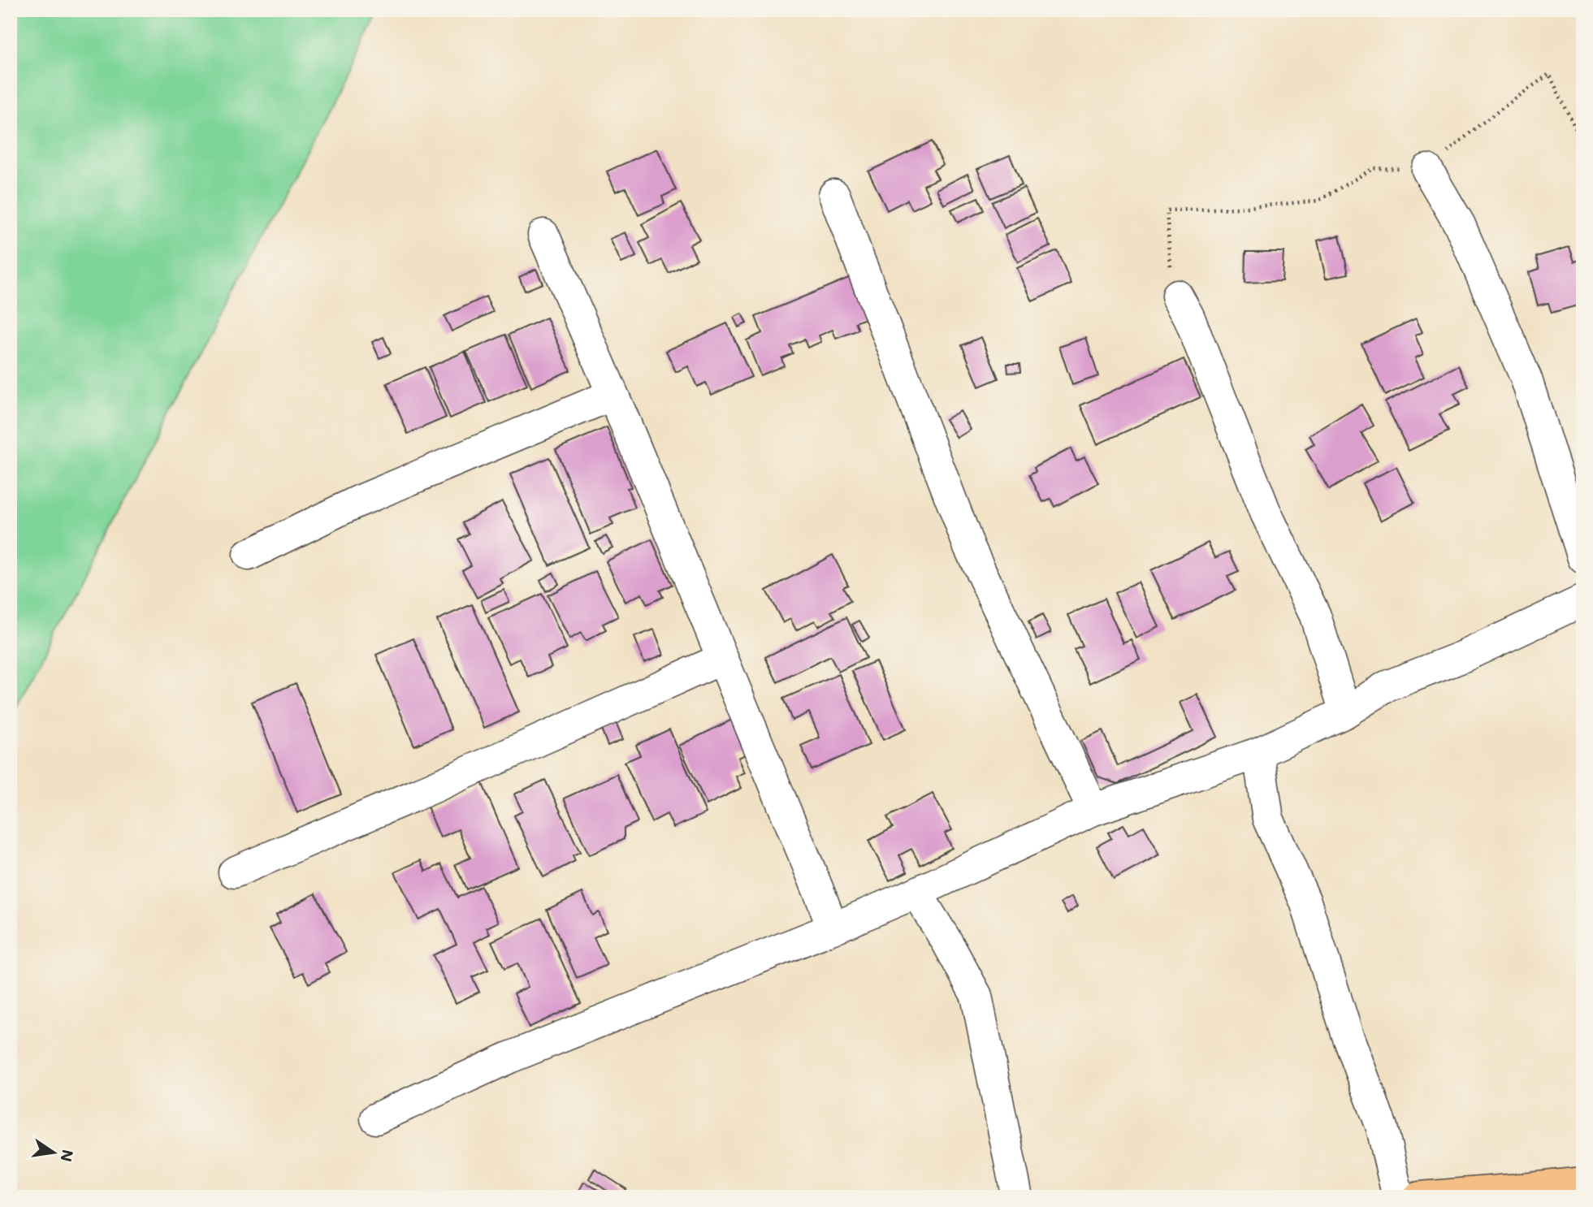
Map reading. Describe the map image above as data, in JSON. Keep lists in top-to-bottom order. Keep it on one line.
{"north":"right"}
